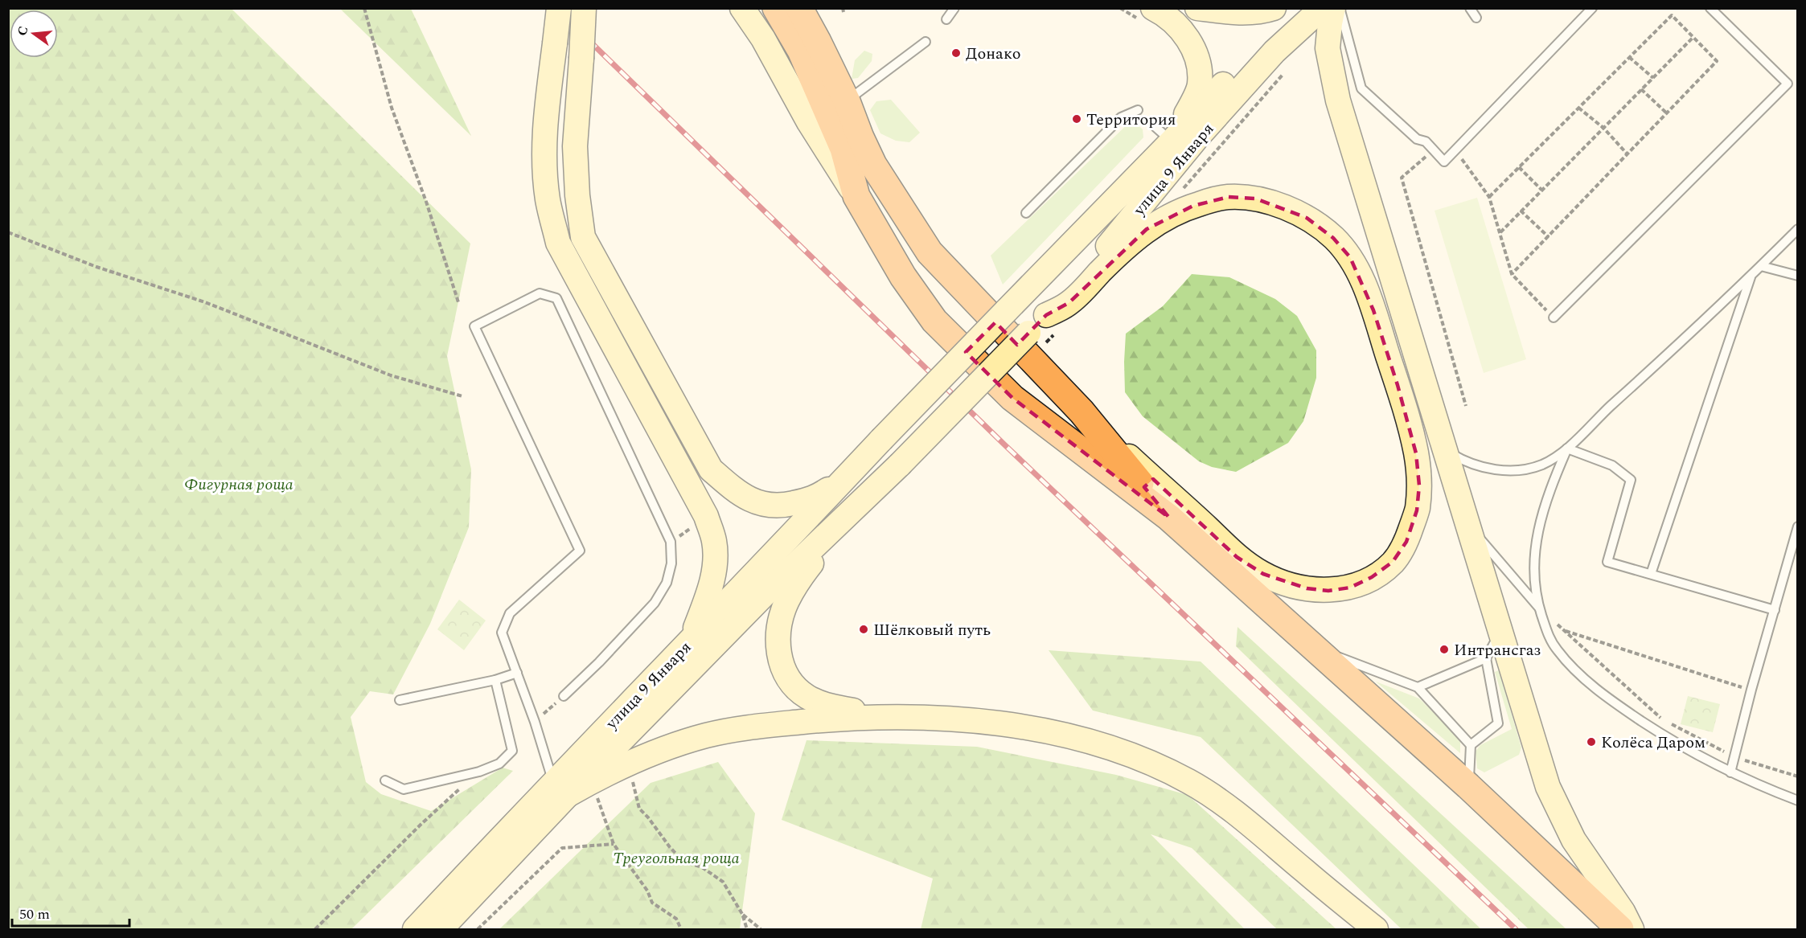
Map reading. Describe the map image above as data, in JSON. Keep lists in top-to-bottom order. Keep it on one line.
{"streets":{"main road":["улица 9 Января"]},"parks":["Фигурная роща","Треугольная роща"],"places":["Донако","Территория","Шёлковый путь","Интрансгаз","Колёса Даром"],"scale_bar":"50 m","north":"left"}
